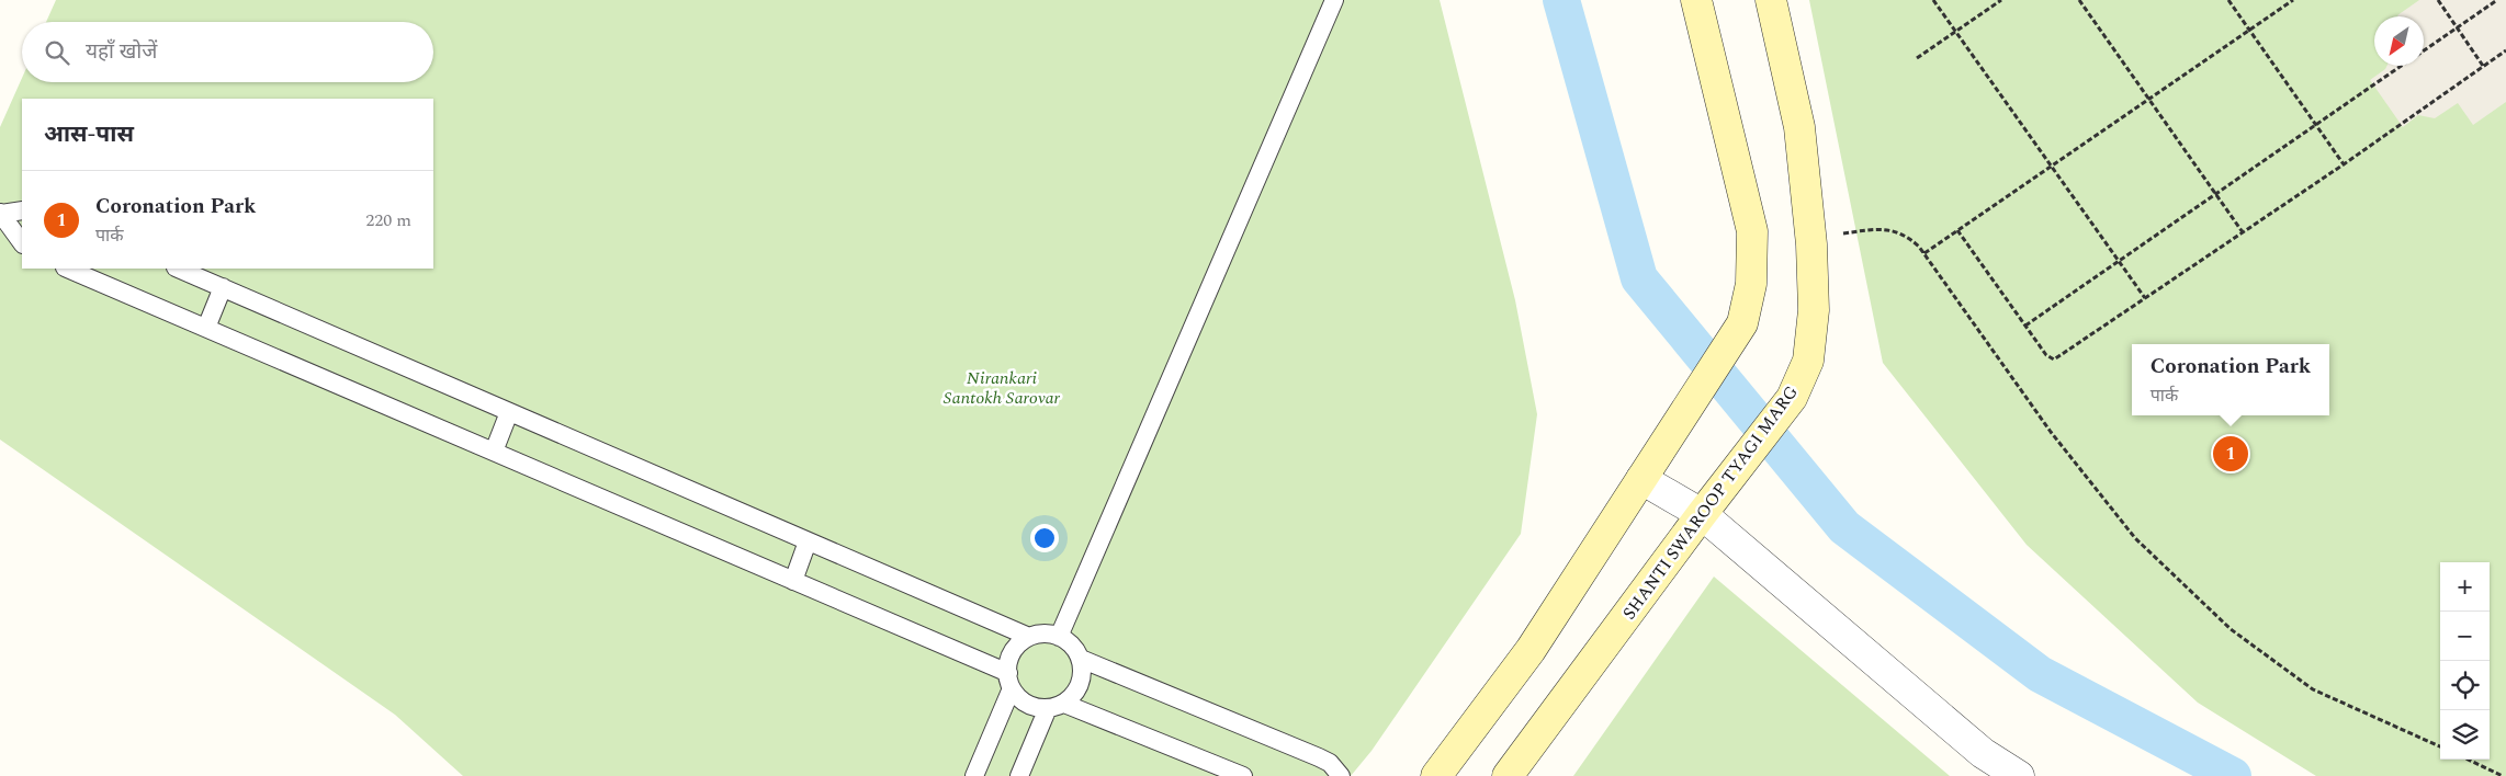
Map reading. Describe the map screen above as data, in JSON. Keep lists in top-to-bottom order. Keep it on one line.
{"streets":{"main road":["SHANTI SWAROOP TYAGI MARG"]},"parks":["Nirankari Santokh Sarovar"],"north":"bottom left","page":{"search":"यहाँ खोजें","heading":"आस-पास","list":[{"mark":"1","name":"Coronation Park","note":"पार्क","value":"220 m"}],"popup":["Coronation Park","पार्क"],"pins":"1","map_buttons":["+","−"]}}
